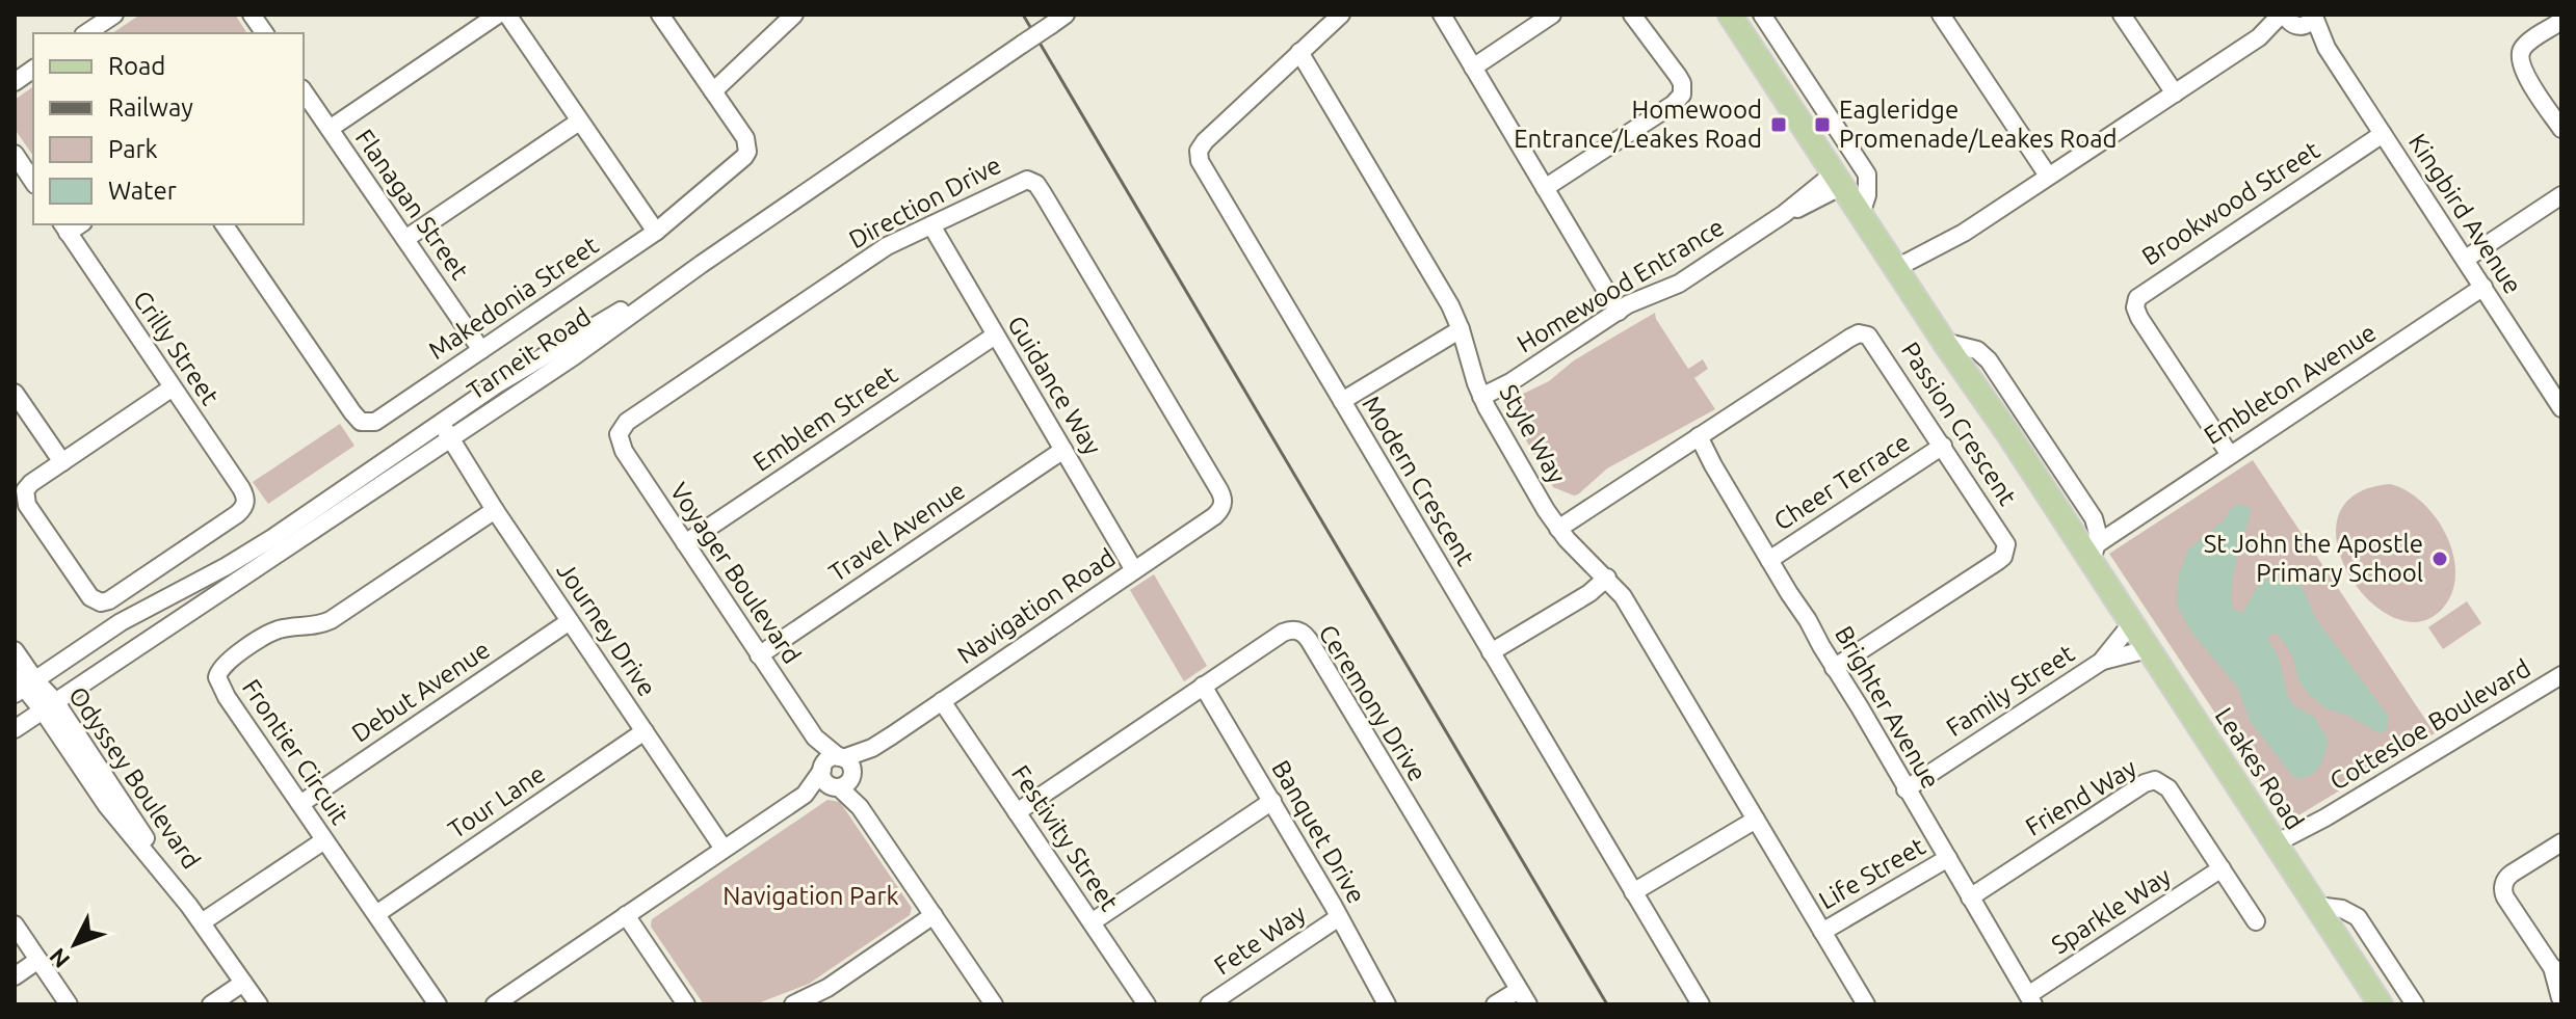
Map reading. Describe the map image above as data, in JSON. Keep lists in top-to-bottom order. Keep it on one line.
{"streets":{"main road":["Leakes Road"],"street":["Direction Drive","Brookwood Street","Flanagan Street","Kingbird Avenue","Homewood Entrance","Makedonia Street","Crilly Street","Tarneit Road","Embleton Avenue","Guidance Way","Emblem Street","Passion Crescent","Style Way","Modern Crescent","Cheer Terrace","Travel Avenue","Voyager Boulevard","Navigation Road","Journey Drive","Family Street","Debut Avenue","Ceremony Drive","Brighter Avenue","Cottesloe Boulevard","Frontier Circuit","Odyssey Boulevard","Friend Way","Tour Lane","Banquet Drive","Festivity Street","Life Street","Sparkle Way","Fete Way"]},"crossings":[["Direction Drive","Guidance Way"],["Direction Drive","Voyager Boulevard"],["Direction Drive","Navigation Road"],["Brookwood Street","Kingbird Avenue"],["Brookwood Street","Embleton Avenue"],["Flanagan Street","Makedonia Street"],["Kingbird Avenue","Embleton Avenue"],["Homewood Entrance","Style Way"],["Homewood Entrance","Leakes Road"],["Tarneit Road","Journey Drive"],["Tarneit Road","Odyssey Boulevard"],["Embleton Avenue","Leakes Road"],["Guidance Way","Emblem Street"],["Guidance Way","Travel Avenue"],["Guidance Way","Navigation Road"],["Emblem Street","Voyager Boulevard"],["Passion Crescent","Style Way"],["Passion Crescent","Cheer Terrace"],["Passion Crescent","Brighter Avenue"],["Style Way","Modern Crescent"],["Style Way","Life Street"],["Cheer Terrace","Brighter Avenue"],["Travel Avenue","Voyager Boulevard"],["Voyager Boulevard","Navigation Road"],["Navigation Road","Festivity Street"],["Journey Drive","Debut Avenue"],["Journey Drive","Frontier Circuit"],["Journey Drive","Tour Lane"],["Family Street","Brighter Avenue"],["Family Street","Leakes Road"],["Debut Avenue","Frontier Circuit"],["Ceremony Drive","Banquet Drive"],["Ceremony Drive","Festivity Street"],["Brighter Avenue","Friend Way"],["Brighter Avenue","Life Street"],["Brighter Avenue","Sparkle Way"],["Cottesloe Boulevard","Leakes Road"],["Frontier Circuit","Tour Lane"],["Friend Way","Sparkle Way"],["Banquet Drive","Fete Way"]],"parks":["Navigation Park"],"places":{"transit":["Homewood Entrance/Leakes Road","Eagleridge Promenade/Leakes Road"],"other":["St John the Apostle Primary School"]},"legend":["Road","Railway","Park","Water"],"north":"bottom left"}
